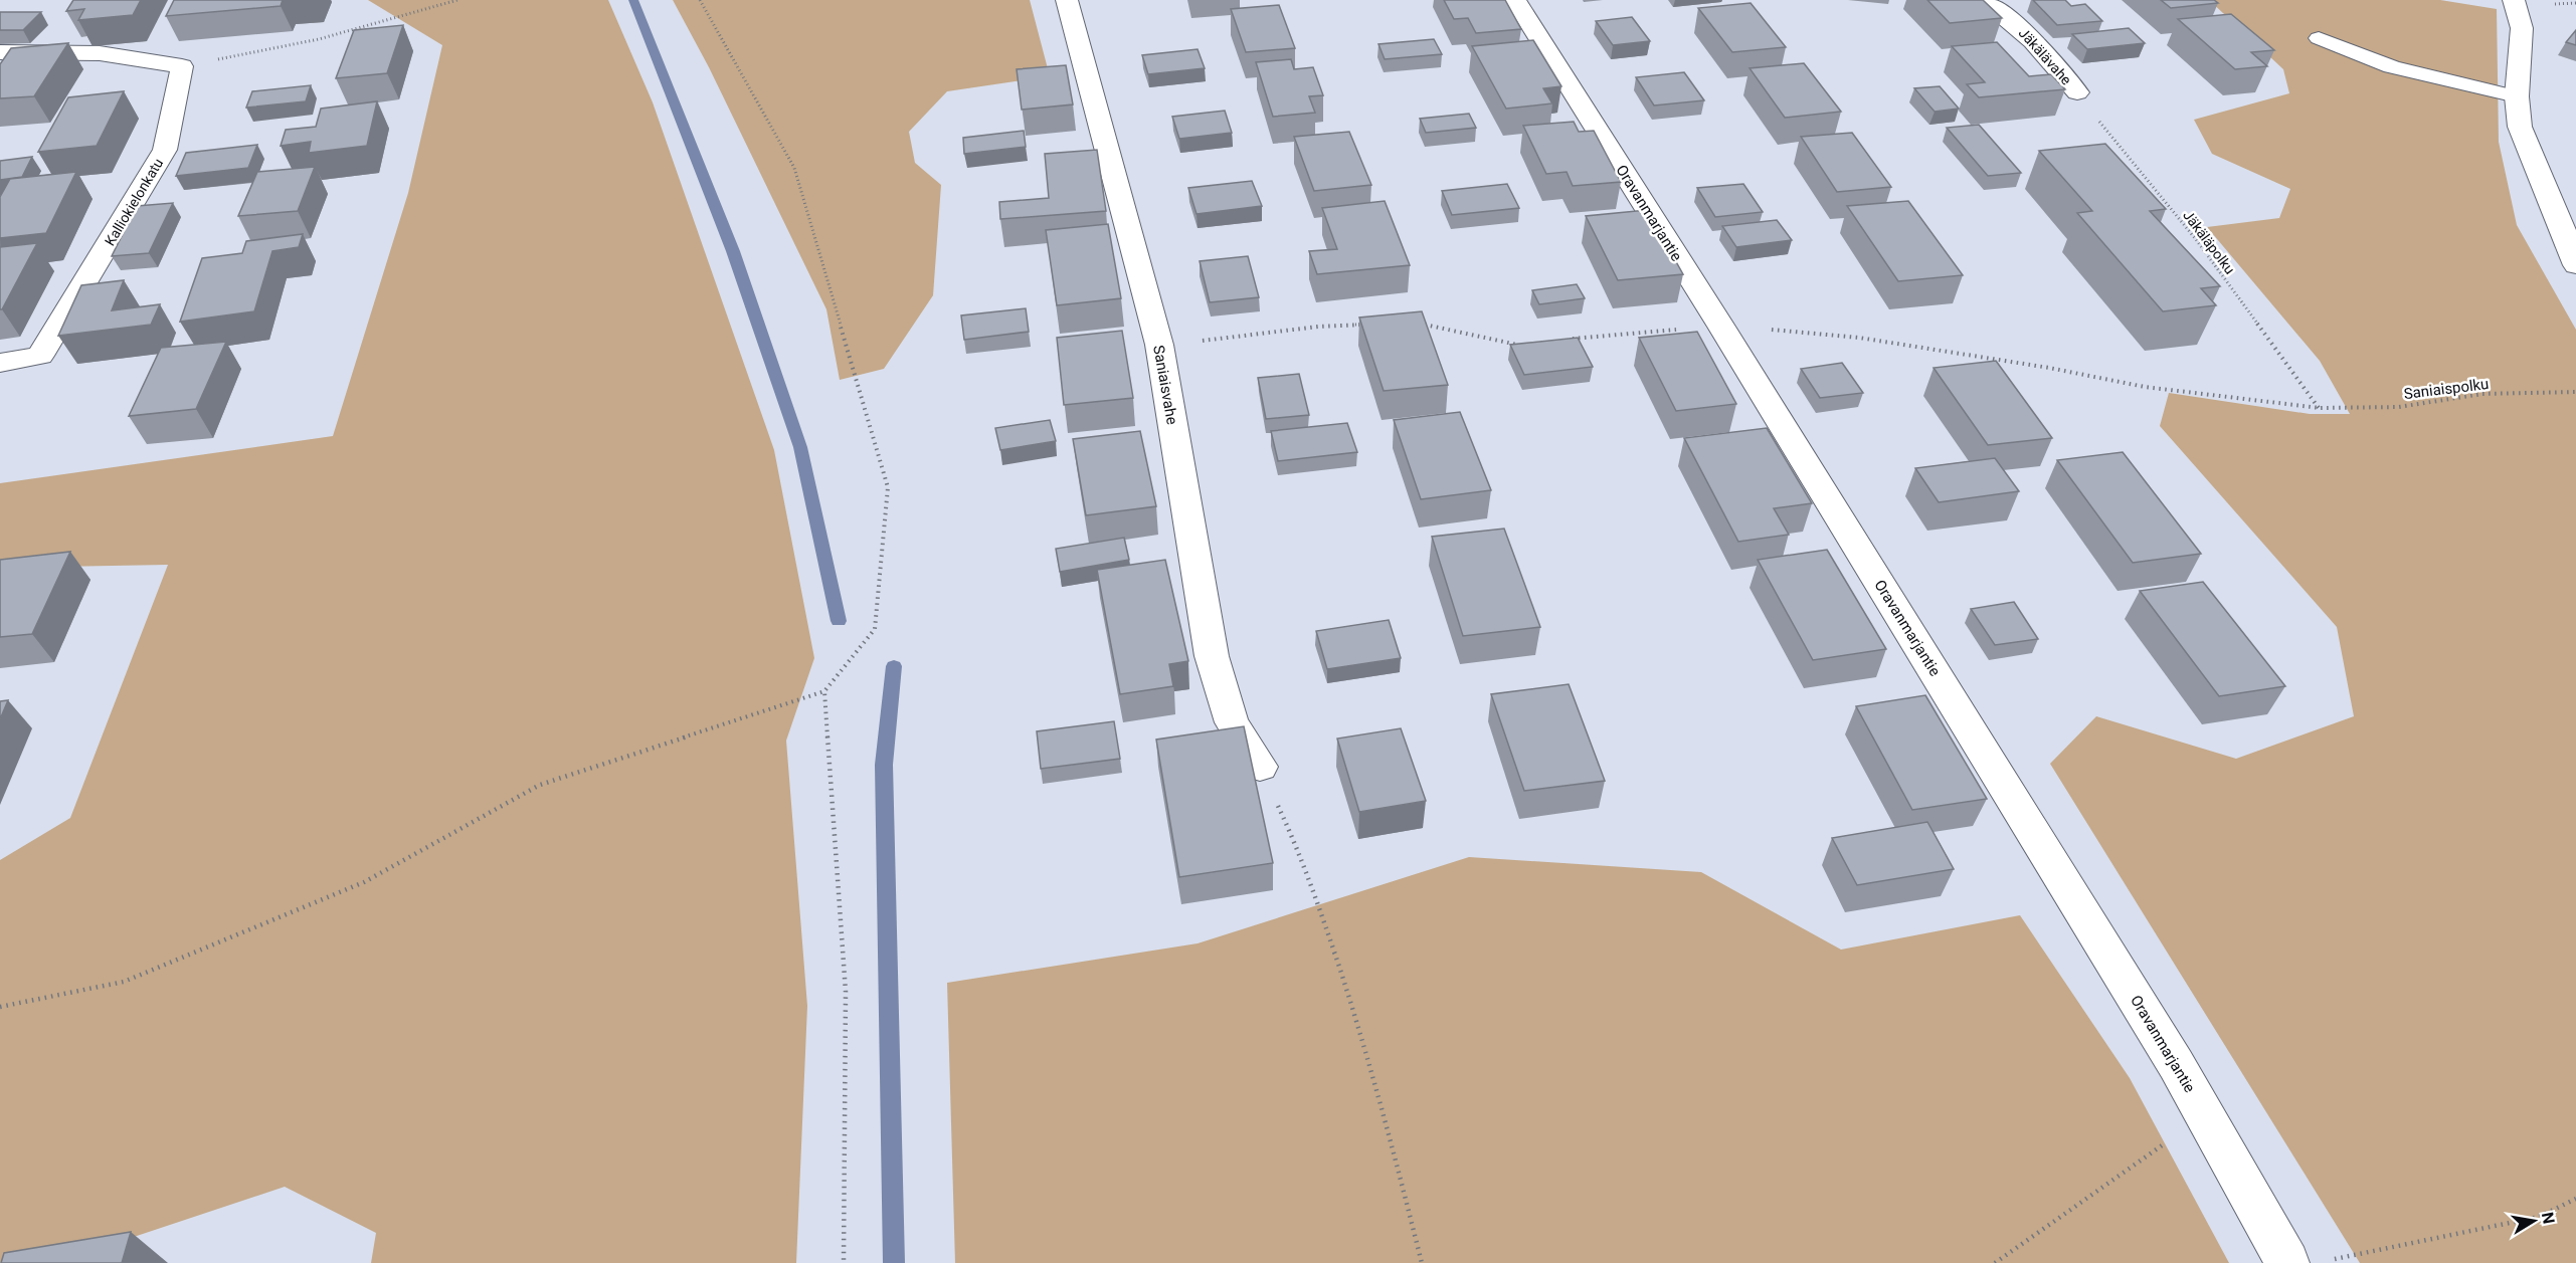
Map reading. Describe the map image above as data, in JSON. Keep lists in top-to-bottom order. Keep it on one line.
{"streets":{"street":["Jäkälävahe","Kalliokielonkatu","Oravanmarjantie","Saniaisvahe"],"path":["Jäkäläpolku","Saniaispolku"]},"crossings":[["Jäkälävahe","Jäkäläpolku"],["Jäkäläpolku","Saniaispolku"]],"north":"right"}
